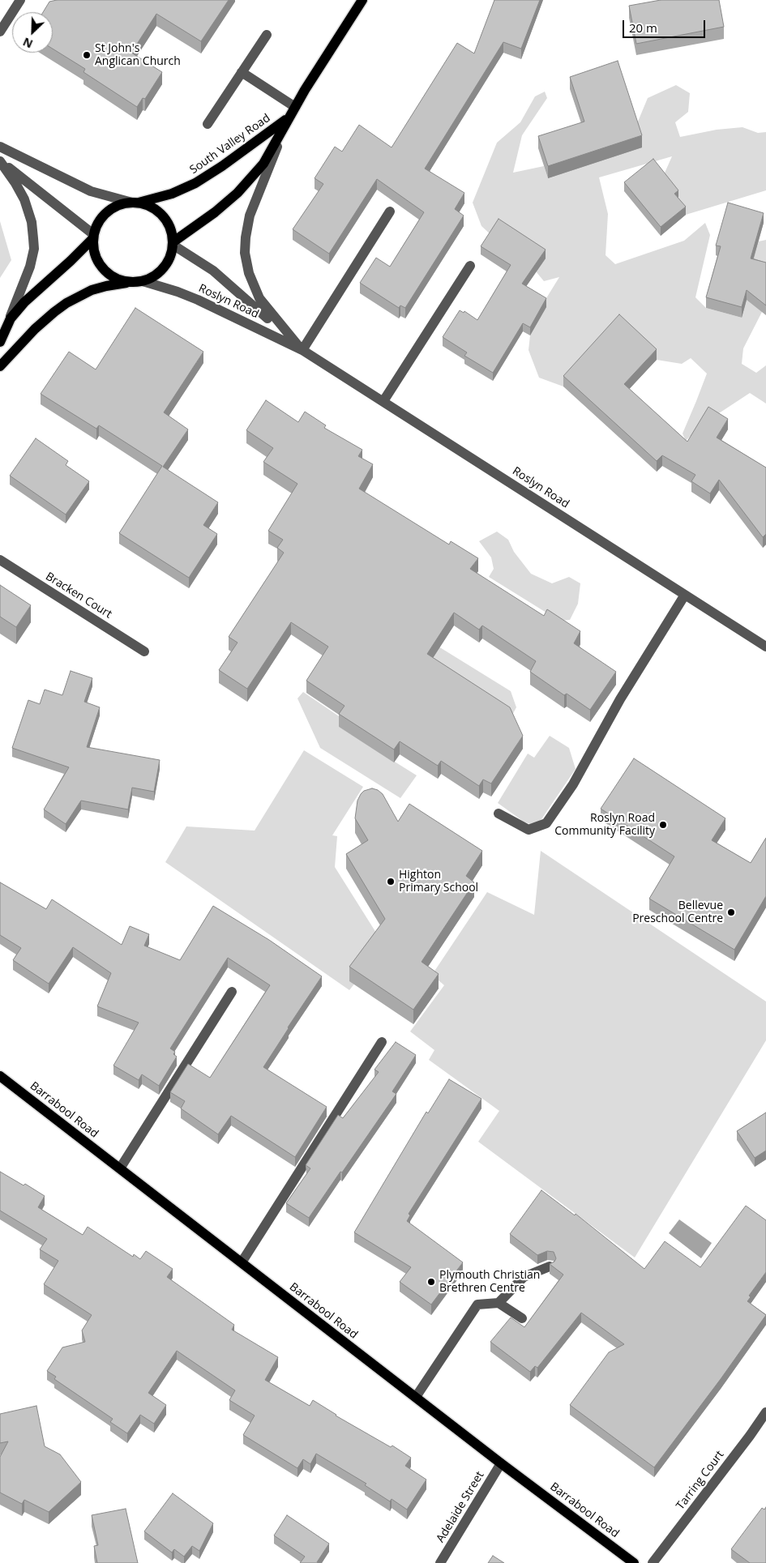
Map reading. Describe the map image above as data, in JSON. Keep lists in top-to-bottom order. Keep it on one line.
{"streets":{"main road":["South Valley Road","Barrabool Road"],"street":["Roslyn Road","Bracken Court","Tarring Court","Adelaide Street"]},"crossings":[["South Valley Road","Roslyn Road"],["Barrabool Road","Adelaide Street"]],"places":["St John's Anglican Church","Roslyn Road Community Facility","Highton Primary School","Bellevue Preschool Centre","Plymouth Christian Brethren Centre"],"scale_bar":"20 m","north":"bottom left"}
